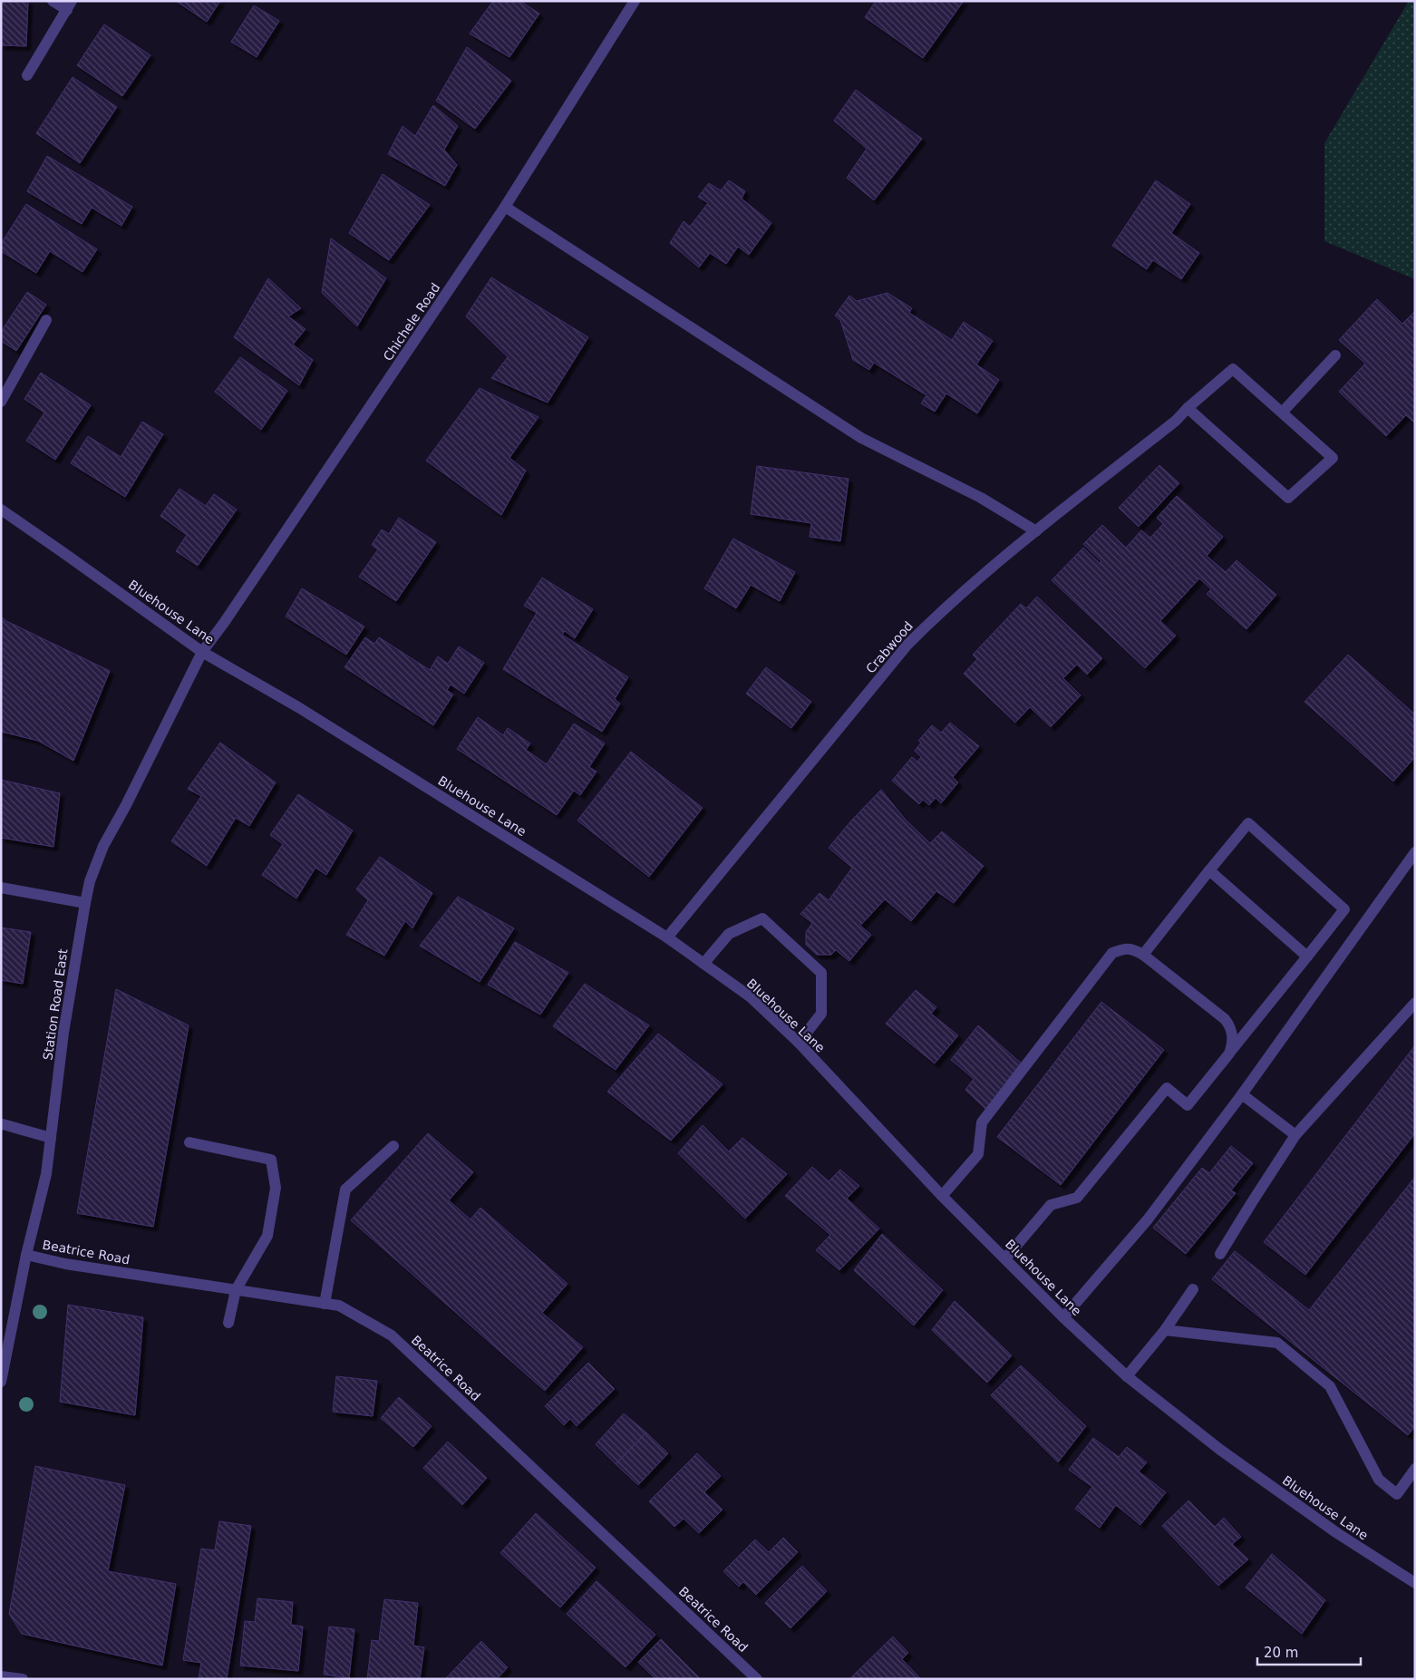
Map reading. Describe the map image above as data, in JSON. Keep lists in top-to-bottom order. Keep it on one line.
{"streets":{"street":["Chichele Road","Bluehouse Lane","Crabwood","Station Road East","Beatrice Road"]},"crossings":[["Chichele Road","Bluehouse Lane"],["Chichele Road","Station Road East"],["Bluehouse Lane","Crabwood"],["Bluehouse Lane","Station Road East"],["Station Road East","Beatrice Road"]],"scale_bar":"20 m"}
